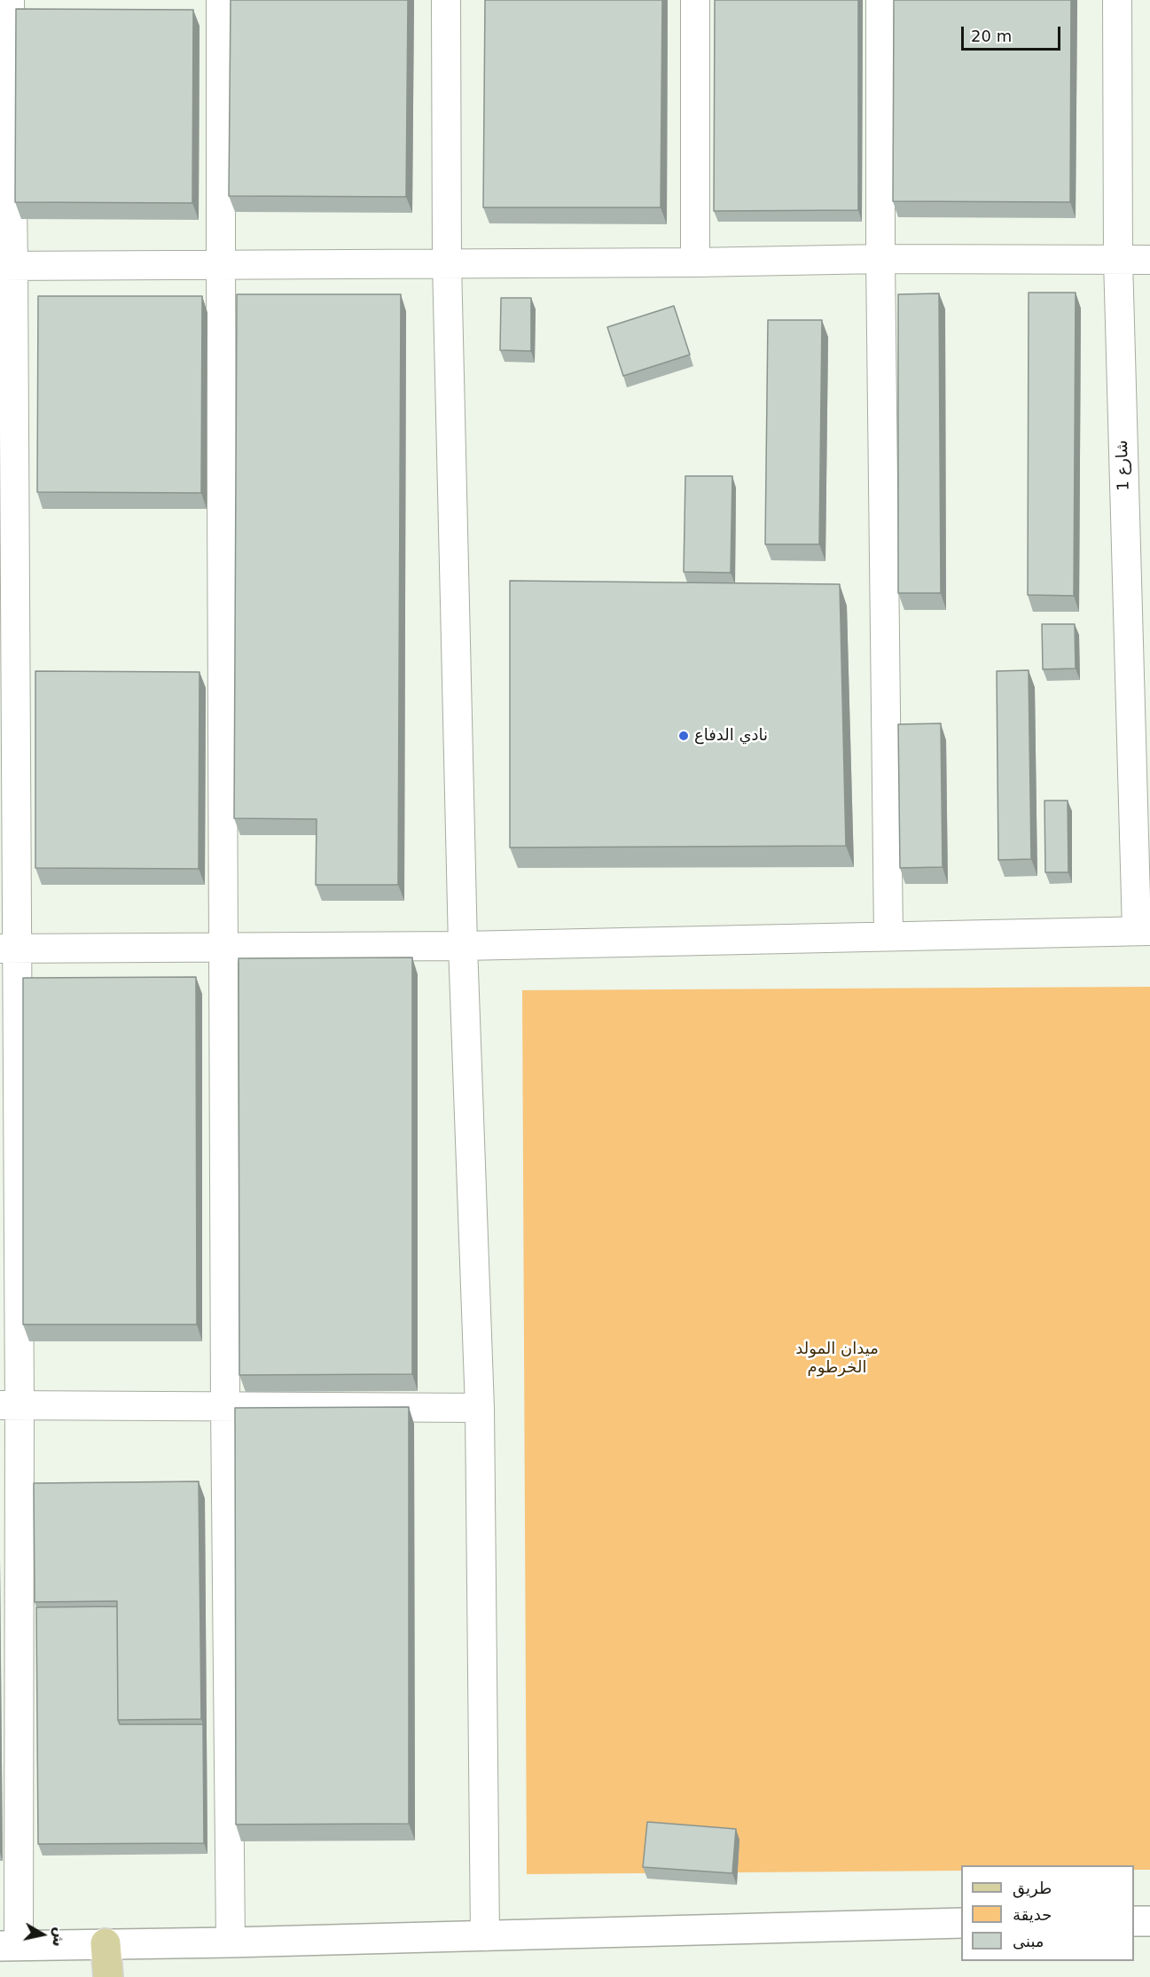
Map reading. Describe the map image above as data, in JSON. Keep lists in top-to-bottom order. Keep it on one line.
{"streets":{"street":["شارع 1"]},"parks":["ميدان المولد الخرطوم"],"places":["نادي الدفاع"],"legend":["طريق","حديقة","مبنى"],"scale_bar":"20 m","north":"right"}
